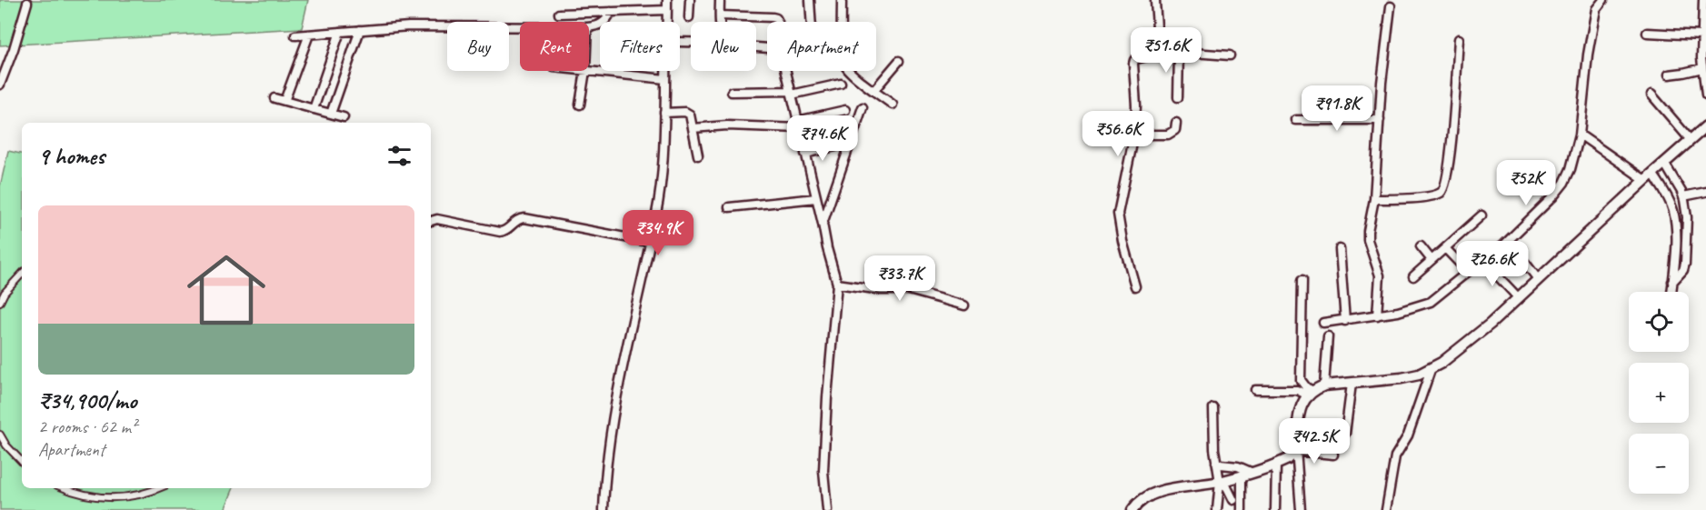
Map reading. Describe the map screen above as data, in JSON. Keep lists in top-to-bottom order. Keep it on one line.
{"page":{"chip":["Buy","Rent","Filters","New","Apartment"],"price":["₹51.6K","₹91.8K","₹56.6K","₹74.6K","₹52K","₹34.9K","₹26.6K","₹33.7K","₹42.5K"],"heading":"9 homes","list":[{"name":"₹34,900/mo","note":"2 rooms · 62 m² · Apartment"}],"map_buttons":["+","−"]}}
